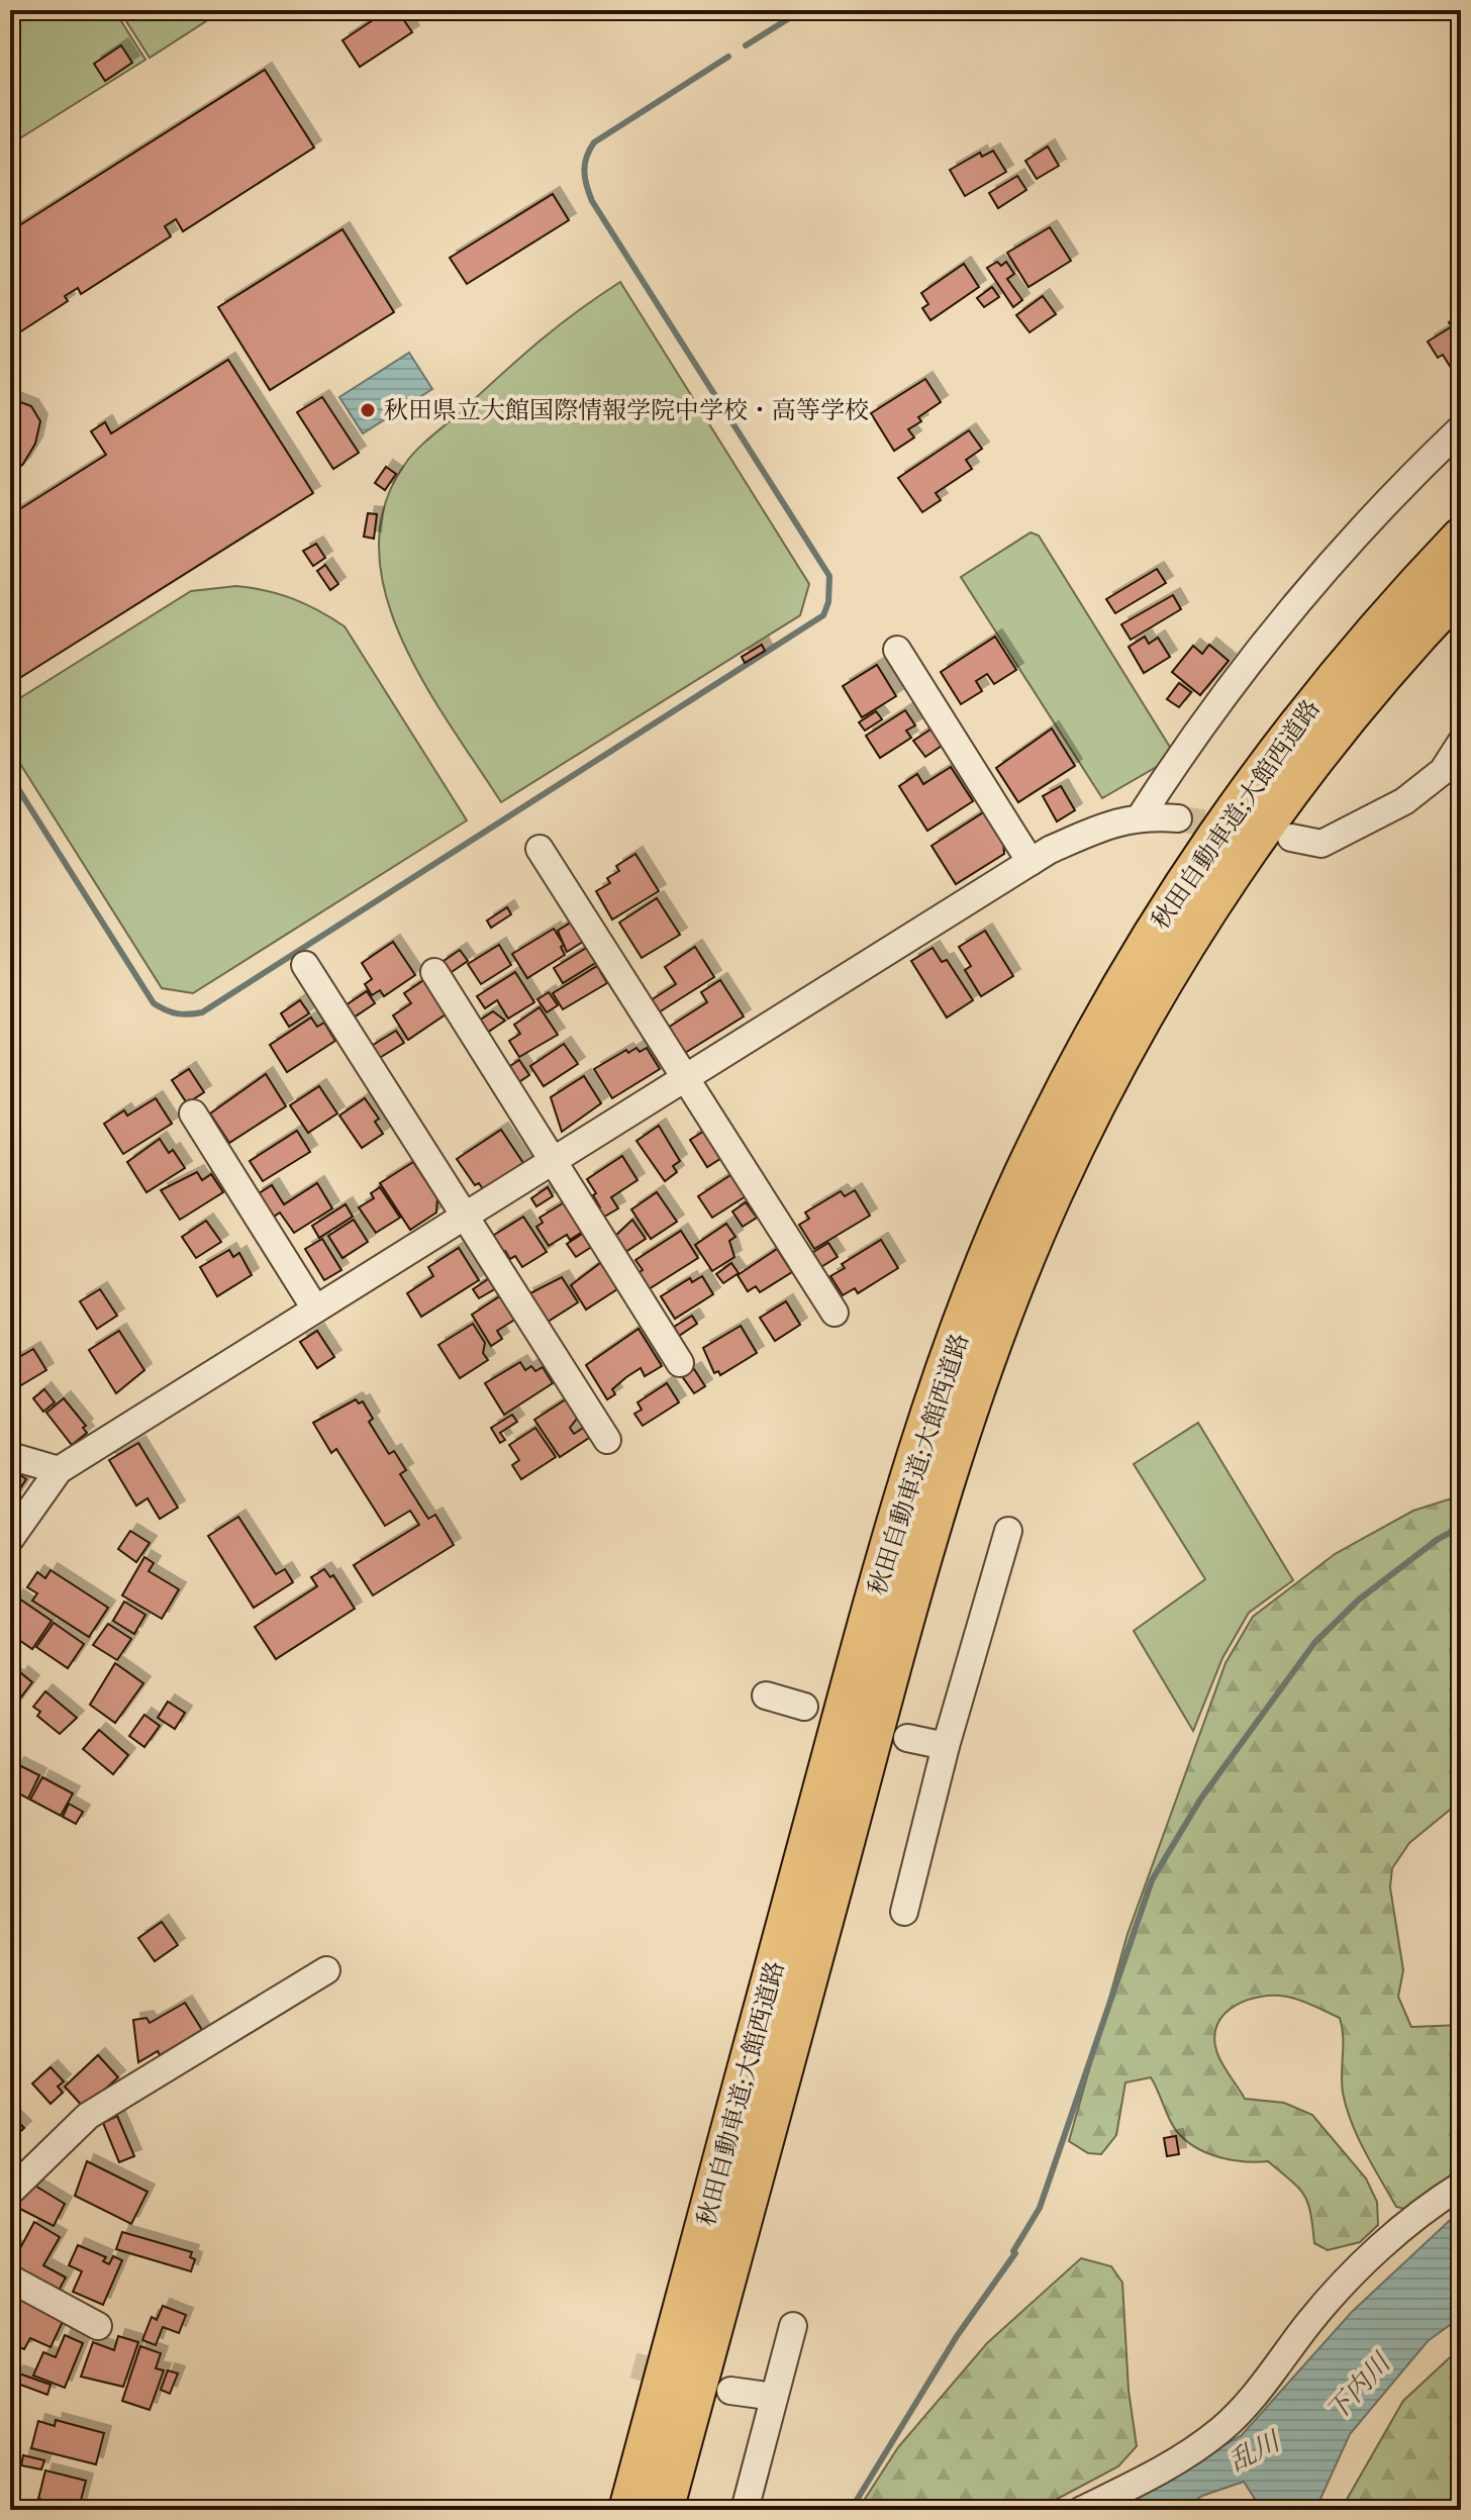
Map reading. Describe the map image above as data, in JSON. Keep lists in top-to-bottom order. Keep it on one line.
{"streets":{"highway":["秋田自動車道;大館西道路"]},"water":["下内川","乱川"],"places":["秋田県立大館国際情報学院中学校・高等学校"]}
